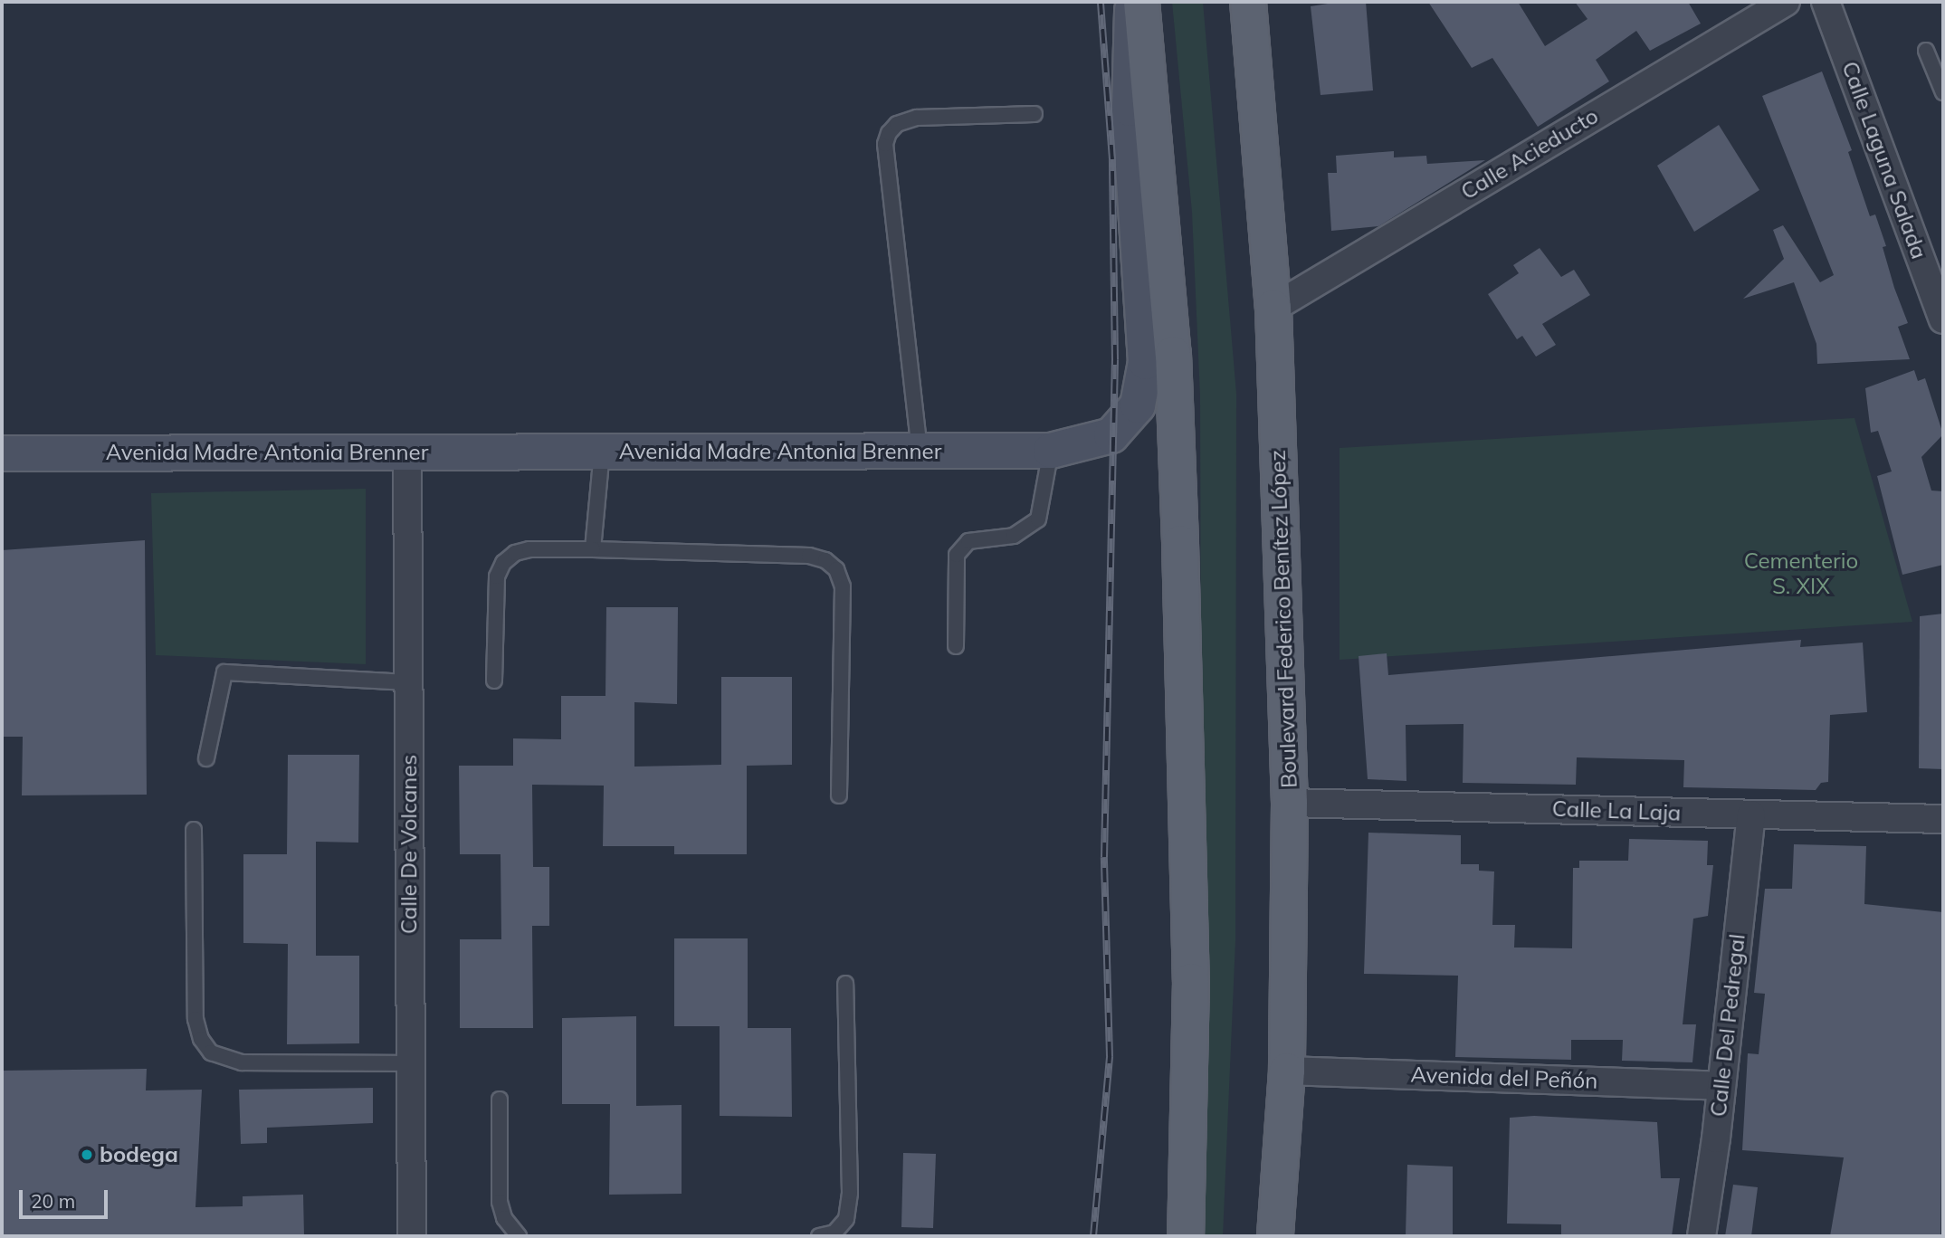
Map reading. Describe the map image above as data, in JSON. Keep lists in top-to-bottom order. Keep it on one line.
{"streets":{"main road":["Boulevard Federico Benítez López"],"street":["Calle Acieducto","Calle Laguna Salada","Avenida Madre Antonia Brenner","Calle La Laja","Calle De Volcanes","Calle Del Pedregal","Avenida del Peñón"]},"crossings":[["Calle Acieducto","Boulevard Federico Benítez López"],["Avenida Madre Antonia Brenner","Calle De Volcanes"],["Boulevard Federico Benítez López","Calle La Laja"],["Boulevard Federico Benítez López","Avenida del Peñón"],["Calle La Laja","Calle Del Pedregal"],["Calle Del Pedregal","Avenida del Peñón"]],"parks":["Cementerio S. XIX"],"places":["bodega"],"scale_bar":"20 m"}
